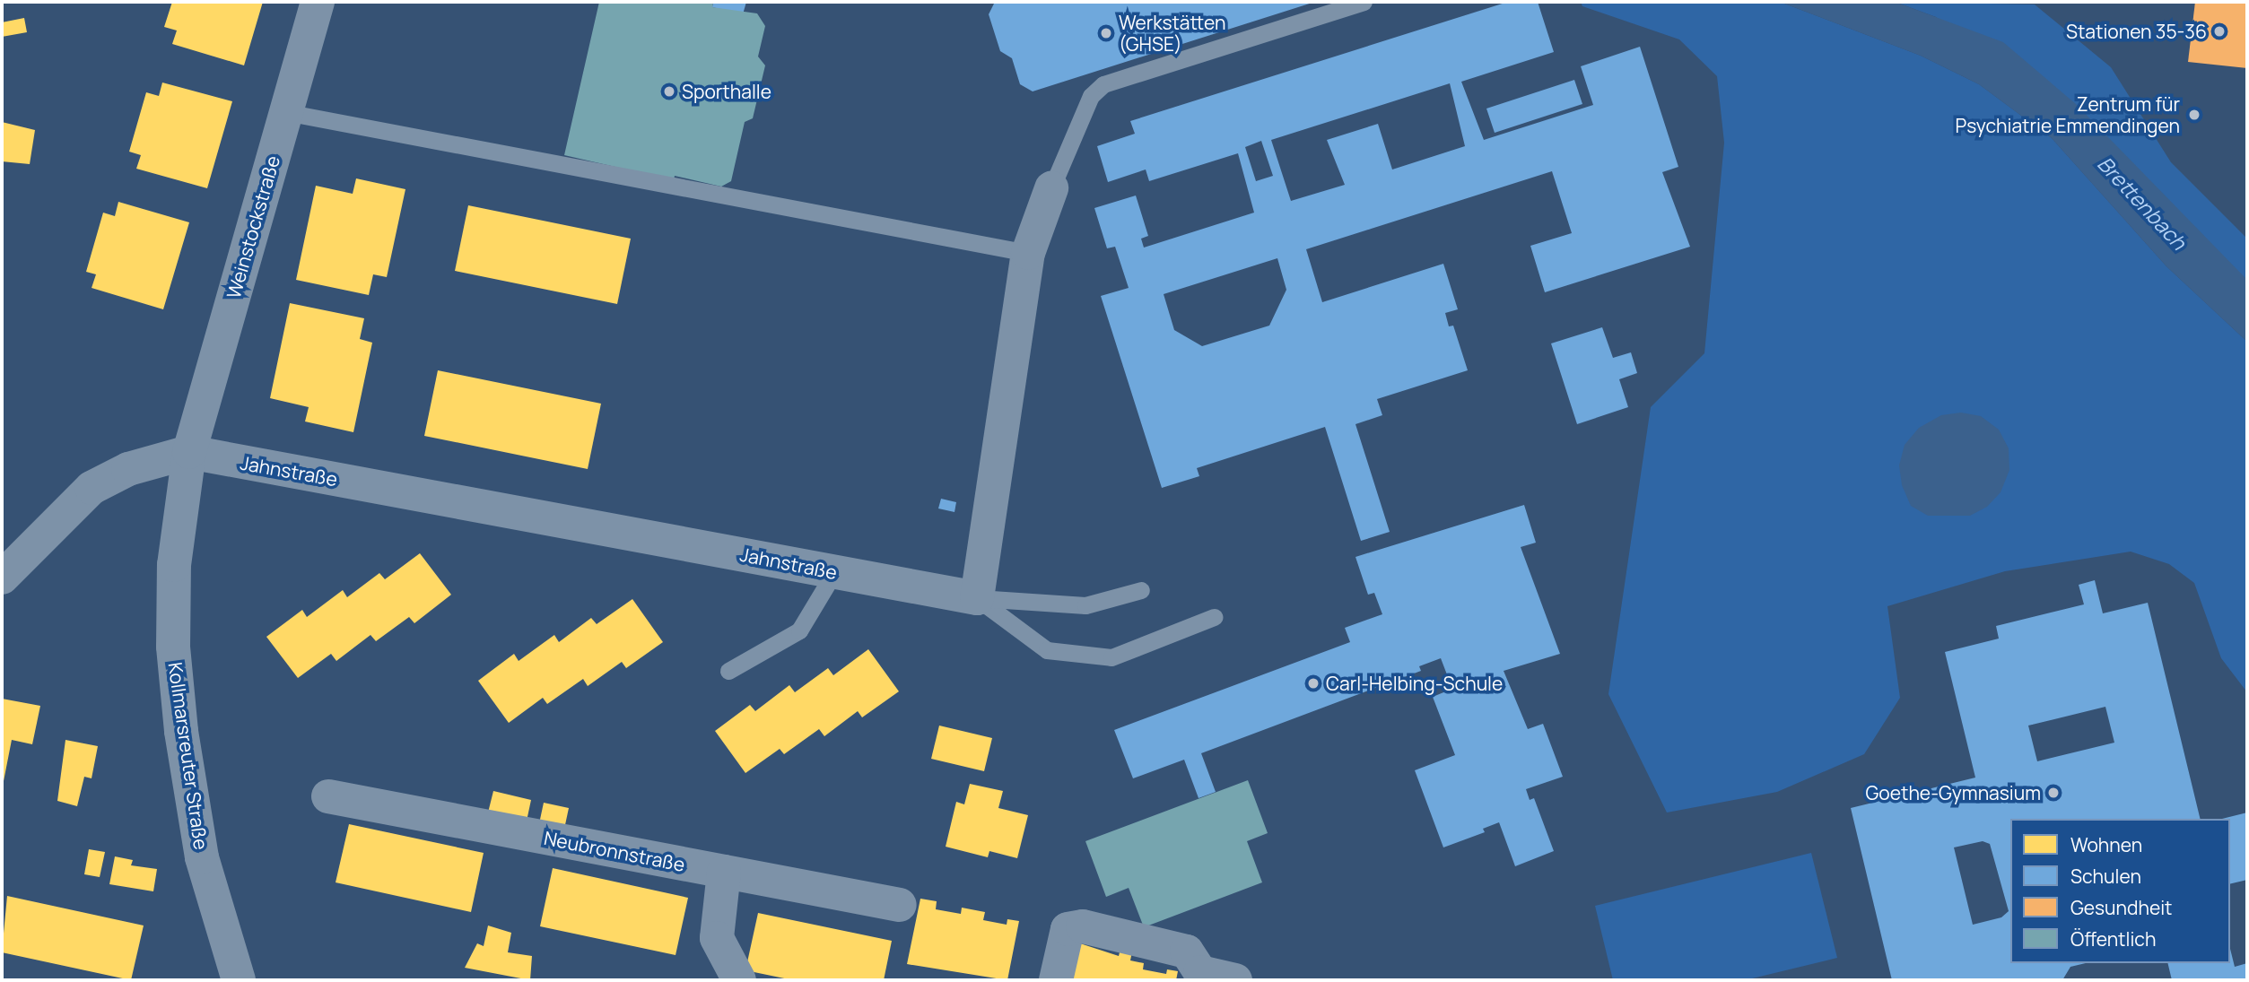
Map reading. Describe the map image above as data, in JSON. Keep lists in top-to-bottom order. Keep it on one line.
{"streets":{"street":["Weinstockstraße","Jahnstraße","Kollmarsreuter Straße","Neubronnstraße"]},"crossings":[["Weinstockstraße","Jahnstraße"],["Weinstockstraße","Kollmarsreuter Straße"],["Jahnstraße","Kollmarsreuter Straße"]],"water":["Brettenbach"],"places":["Stationen 35-36","Werkstätten (GHSE)","Sporthalle","Zentrum für Psychiatrie Emmendingen","Carl-Helbing-Schule","Goethe-Gymnasium"],"legend":["Wohnen","Schulen","Gesundheit","Öffentlich"]}
